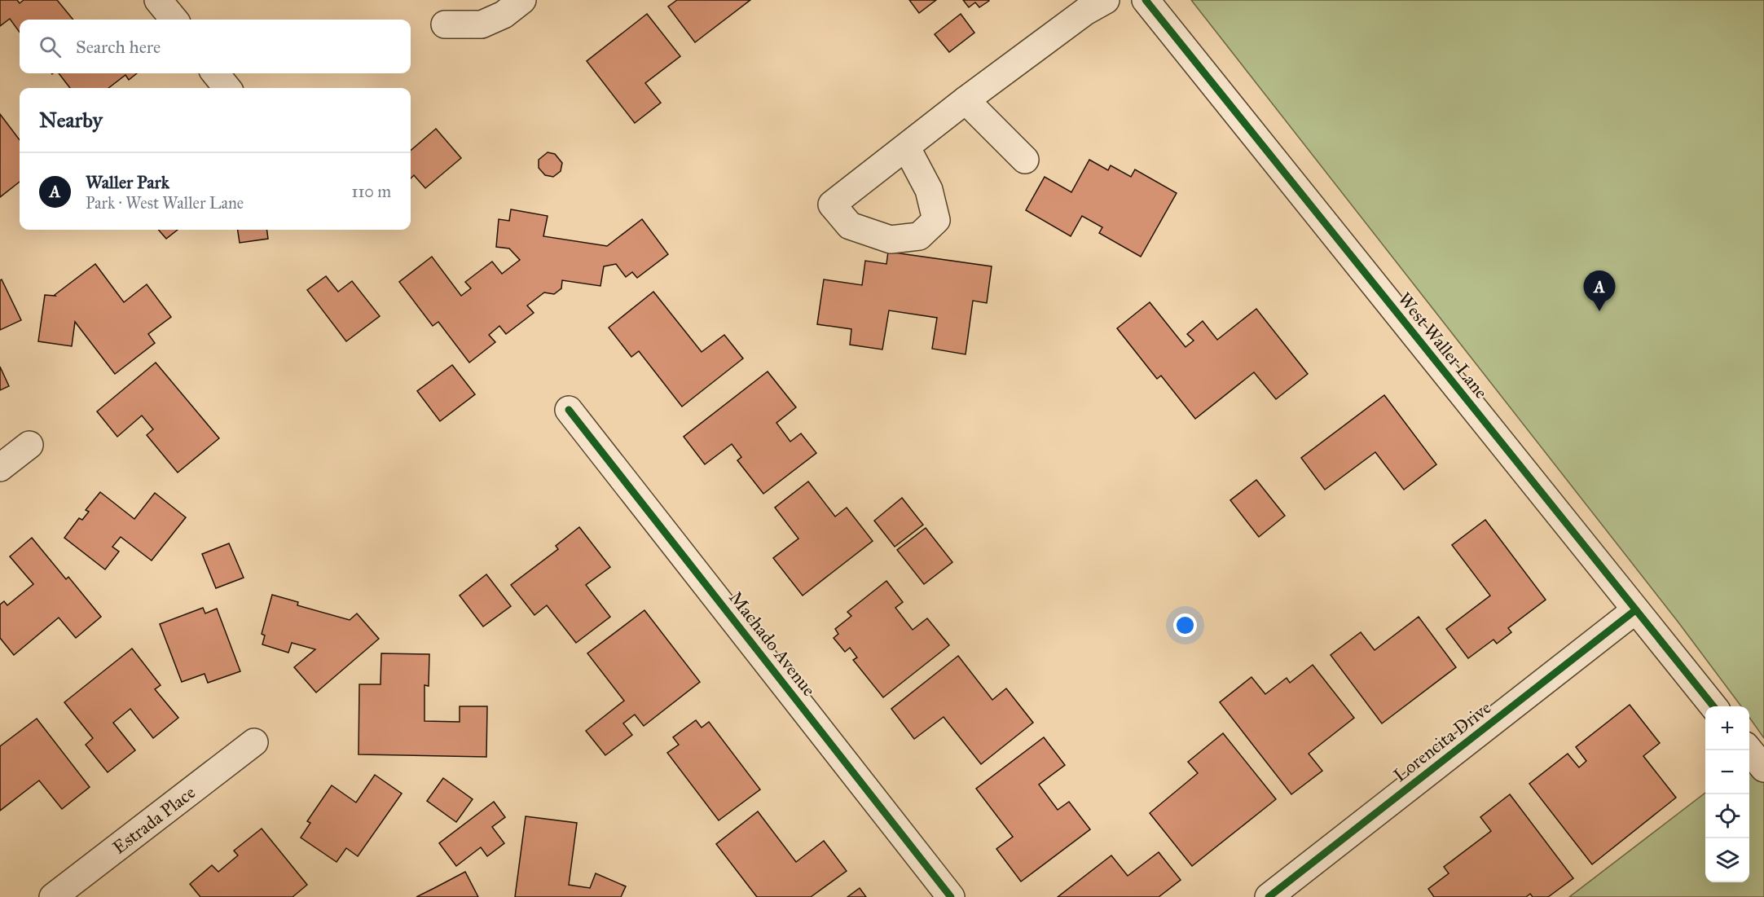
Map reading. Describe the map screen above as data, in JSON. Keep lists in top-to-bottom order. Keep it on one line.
{"streets":{"street":["West Waller Lane","Machado Avenue","Lorencita Drive","Estrada Place"]},"crossings":[["West Waller Lane","Lorencita Drive"]],"page":{"search":"Search here","heading":"Nearby","list":[{"mark":"A","name":"Waller Park","note":"Park · West Waller Lane","value":"110 m"}],"pins":"A","map_buttons":["+","−"]}}
